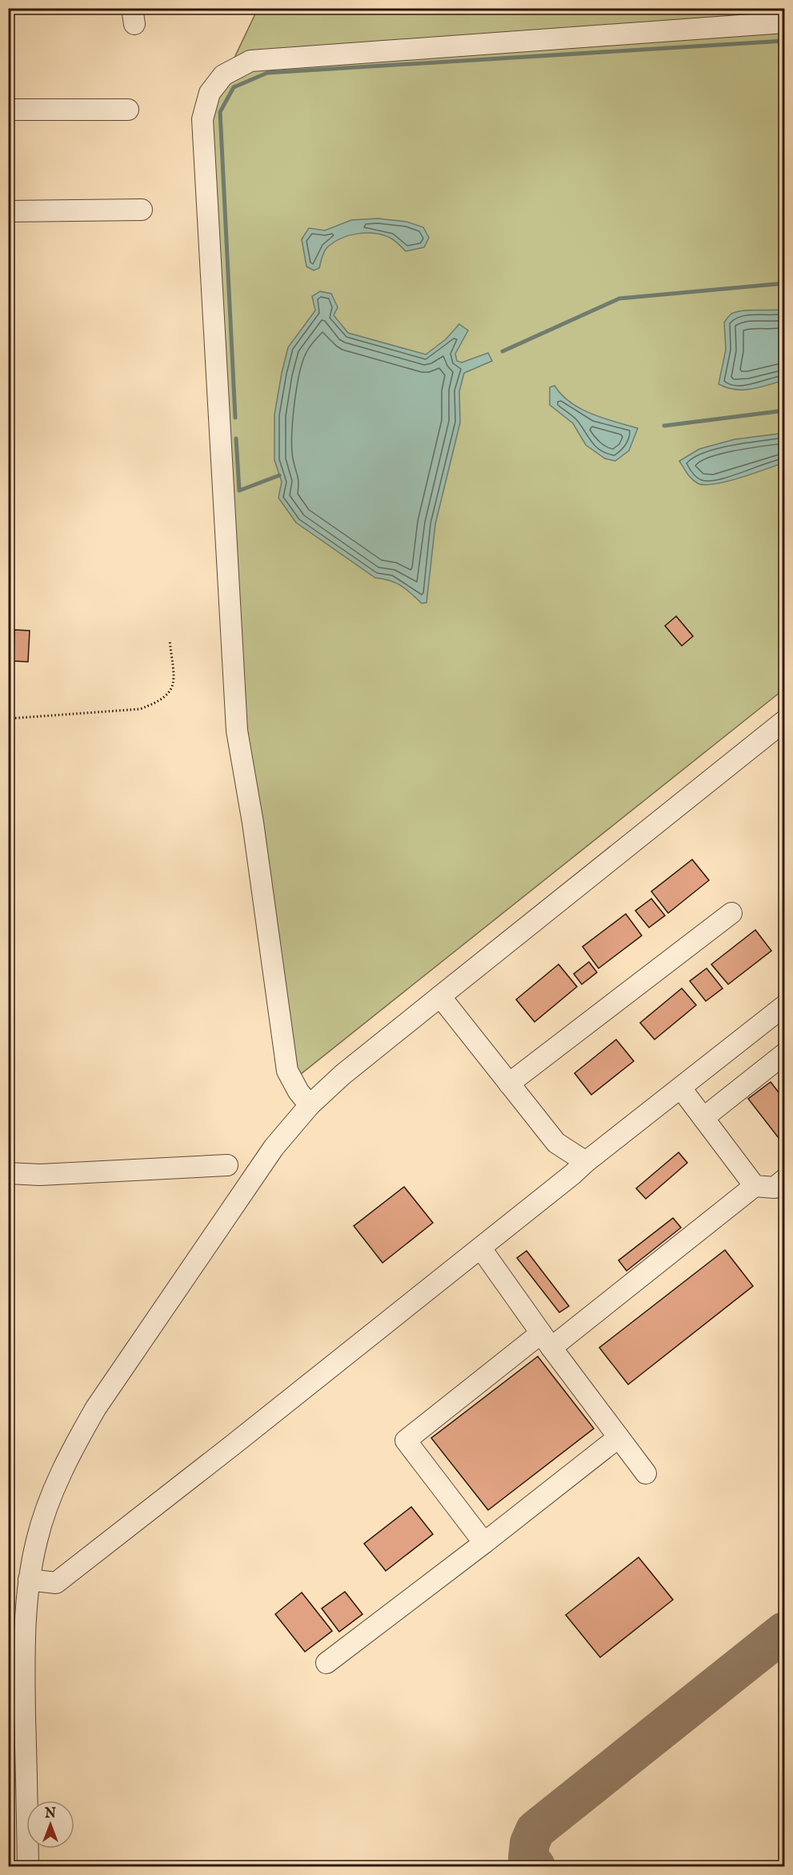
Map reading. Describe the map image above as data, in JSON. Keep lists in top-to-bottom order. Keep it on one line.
{"north":"top"}
